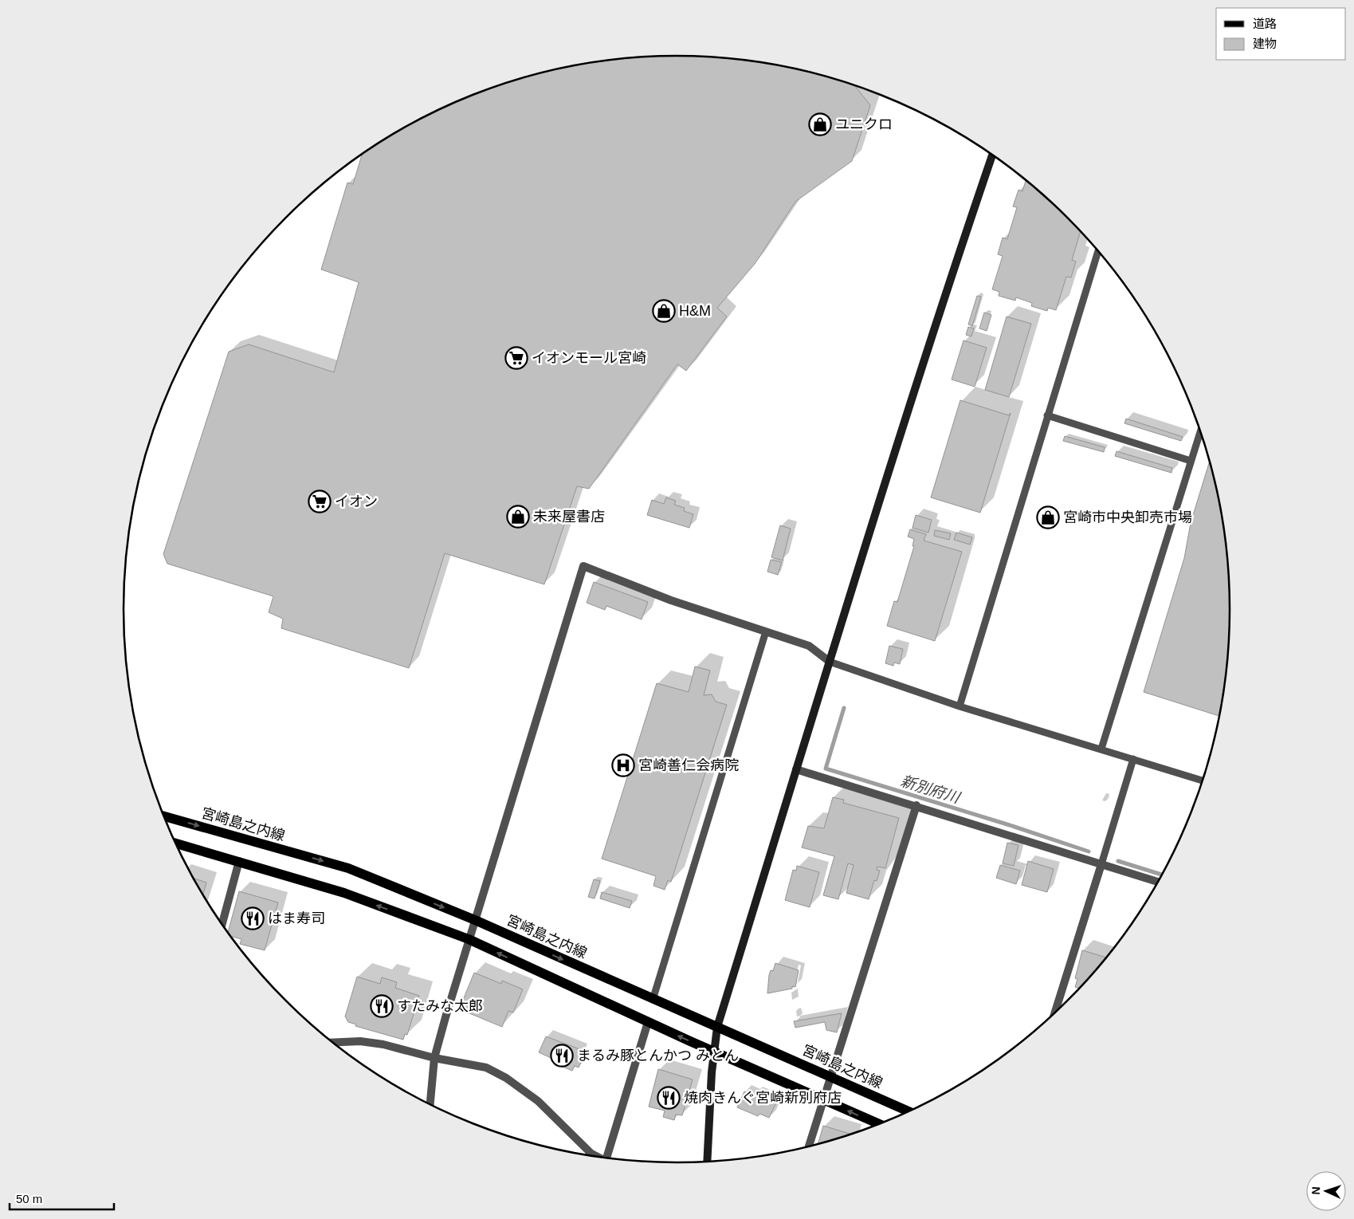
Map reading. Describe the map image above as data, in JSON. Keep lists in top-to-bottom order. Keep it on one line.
{"streets":{"main road":["宮崎島之内線"]},"water":["新別府川"],"places":{"shop":["ユニクロ","H&M","未来屋書店","宮崎市中央卸売市場"],"supermarket":["イオンモール宮崎","イオン"],"hospital":["宮崎善仁会病院"],"restaurant":["はま寿司","すたみな太郎","まるみ豚とんかつ みとん","焼肉きんぐ宮崎新別府店"]},"legend":["道路","建物"],"scale_bar":"50 m","north":"left"}
